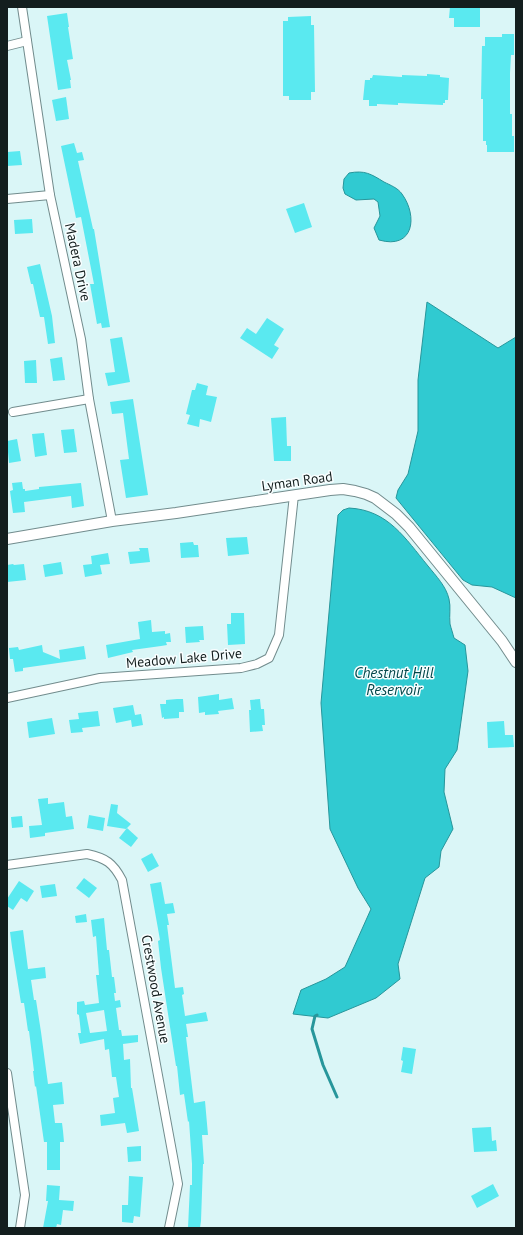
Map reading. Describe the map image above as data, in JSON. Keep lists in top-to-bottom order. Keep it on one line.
{"streets":{"street":["Madera Drive","Lyman Road","Meadow Lake Drive","Crestwood Avenue"]},"crossings":[["Madera Drive","Lyman Road"],["Lyman Road","Meadow Lake Drive"]],"water":["Chestnut Hill Reservoir"]}
